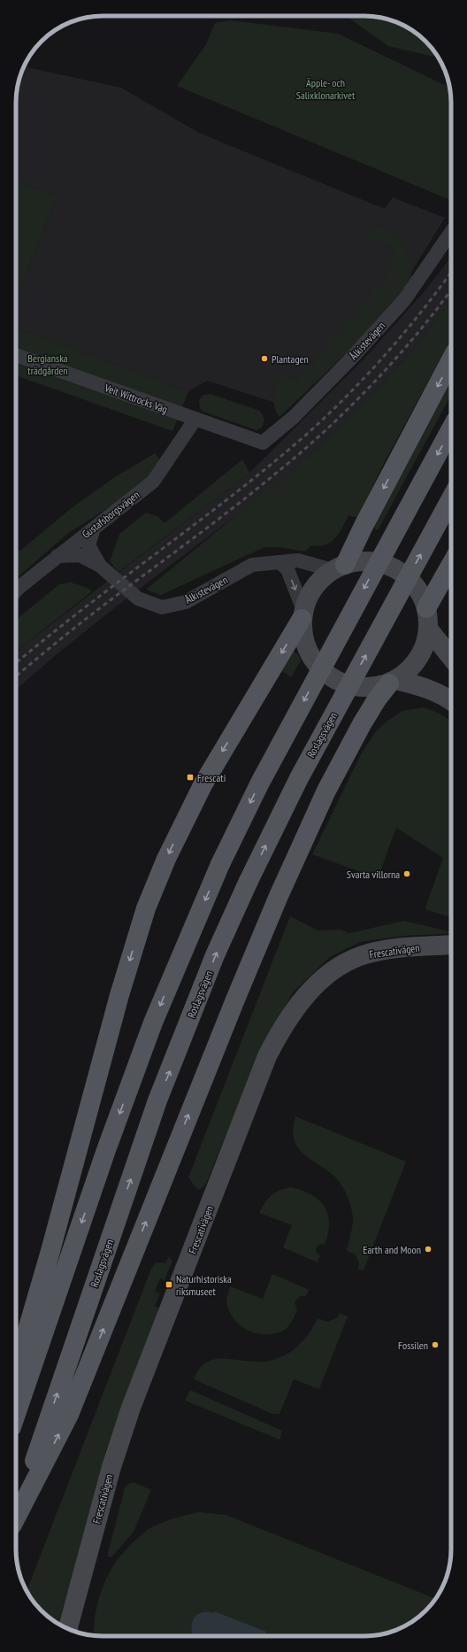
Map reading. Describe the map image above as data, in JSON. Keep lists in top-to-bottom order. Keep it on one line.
{"streets":{"main road":["Roslagsvägen"],"street":["Ålkistevägen","Veit Wittrocks Väg","Gustafsborgsvägen","Frescativägen"]},"crossings":[["Ålkistevägen","Veit Wittrocks Väg"],["Ålkistevägen","Gustafsborgsvägen"],["Veit Wittrocks Väg","Gustafsborgsvägen"]],"parks":["Äpple- och Salixklonarkivet","Bergianska trädgården"],"places":{"other":["Plantagen","Svarta villorna","Earth and Moon","Fossilen"],"transit":["Frescati","Naturhistoriska riksmuseet"]}}
